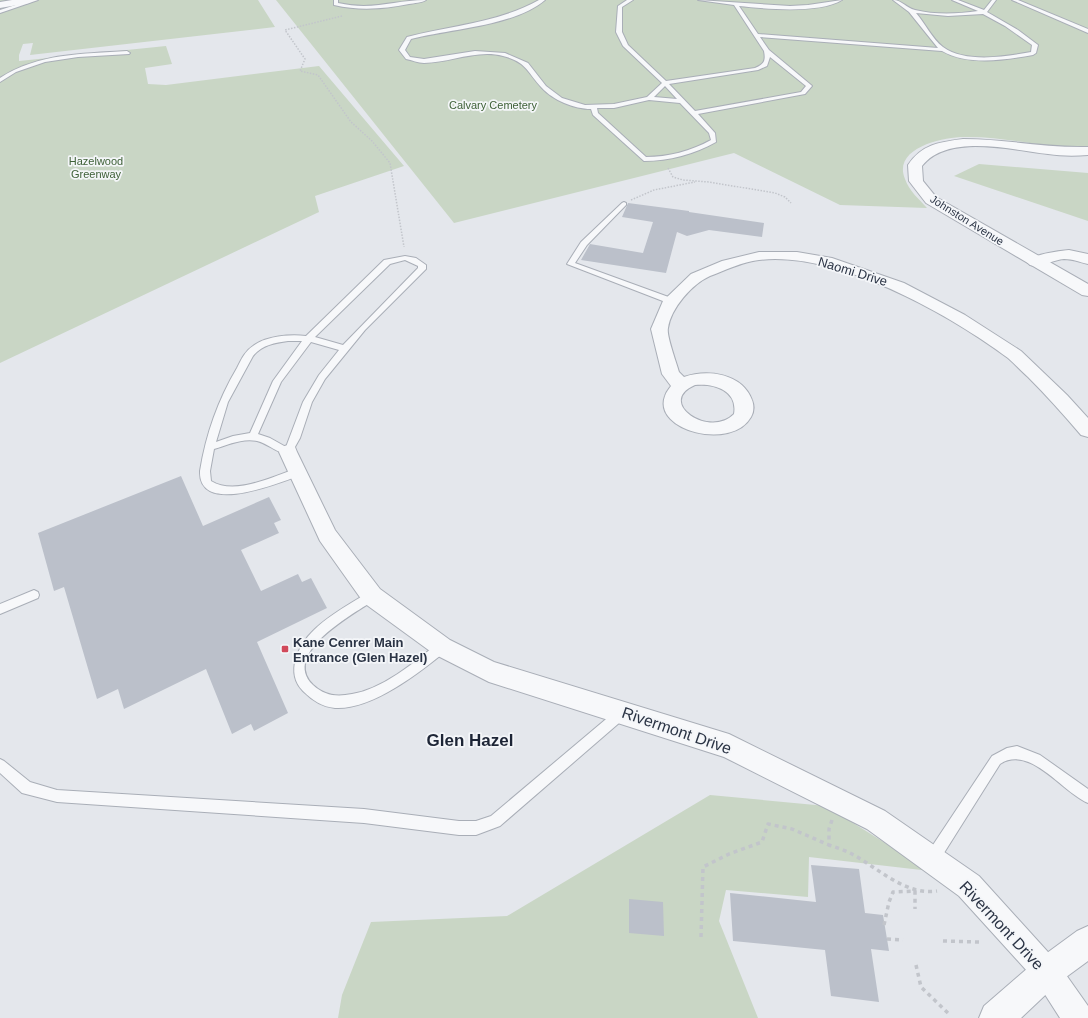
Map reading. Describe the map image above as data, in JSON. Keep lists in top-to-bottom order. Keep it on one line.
{"streets":{"street":["Johnston Avenue","Naomi Drive","Rivermont Drive"]},"districts":["Glen Hazel"],"parks":["Calvary Cemetery","Hazelwood Greenway"],"places":{"transit":["Kane Cenrer Main Entrance (Glen Hazel)"]}}
